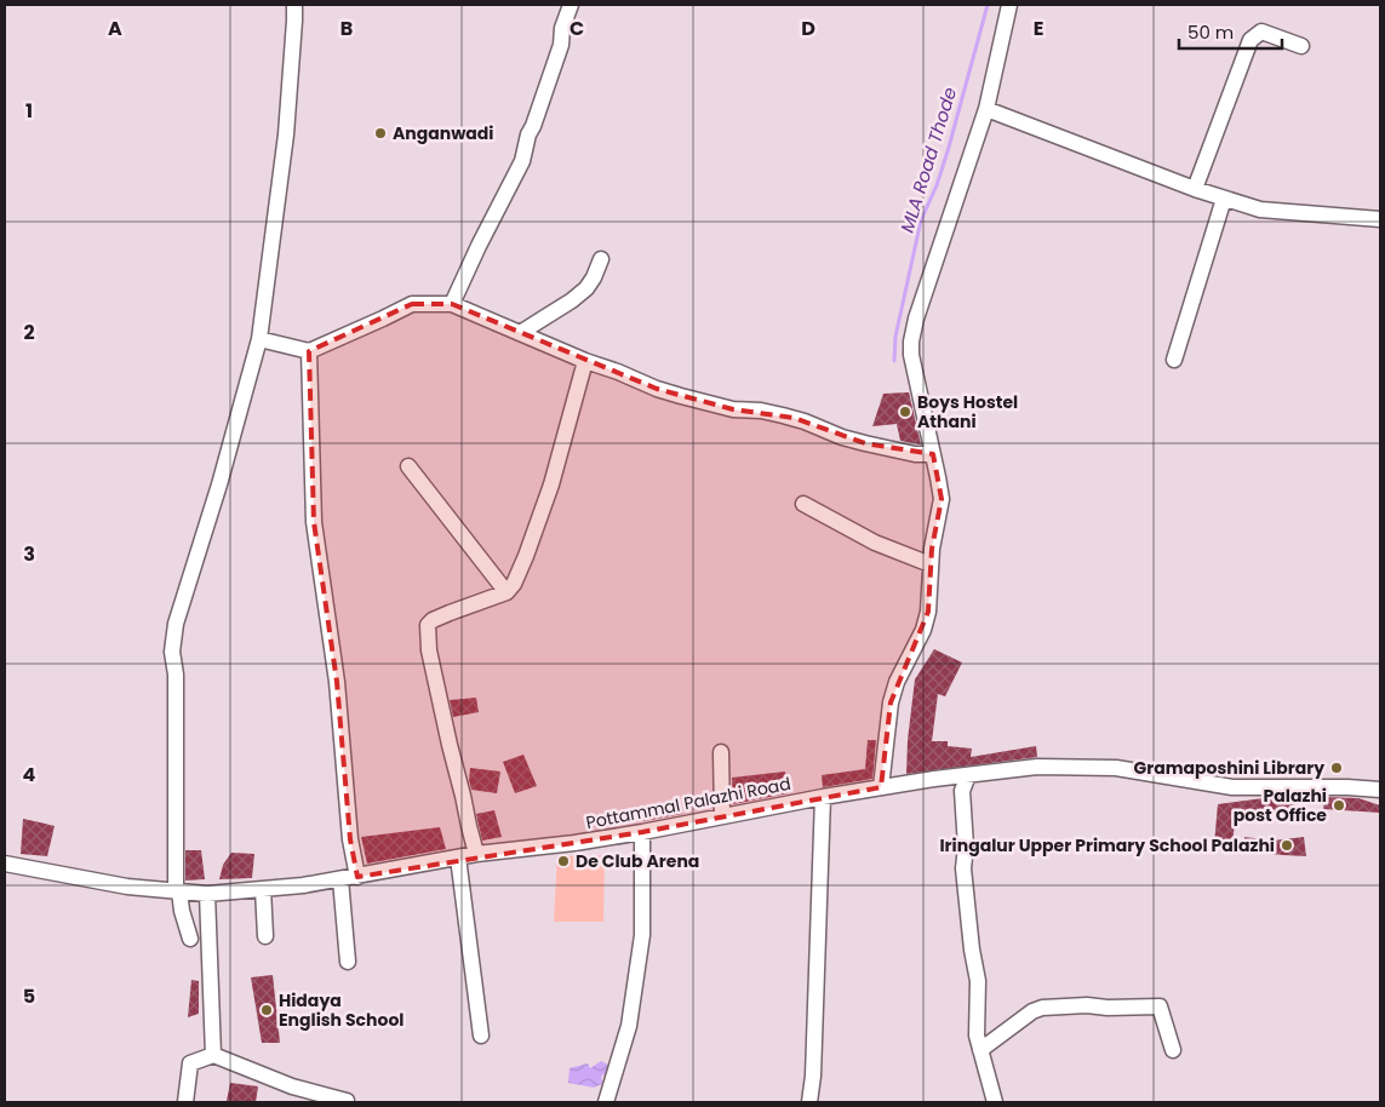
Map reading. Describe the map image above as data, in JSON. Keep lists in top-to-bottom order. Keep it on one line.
{"streets":{"street":["Pottammal Palazhi Road"]},"water":["MLA Road Thode"],"places":["Anganwadi","Boys Hostel Athani","Gramaposhini Library","Palazhi post Office","Iringalur Upper Primary School Palazhi","De Club Arena","Hidaya English School"],"scale_bar":"50 m","grid":{"columns":["A","B","C","D","E"],"rows":["1","2","3","4","5"]}}
